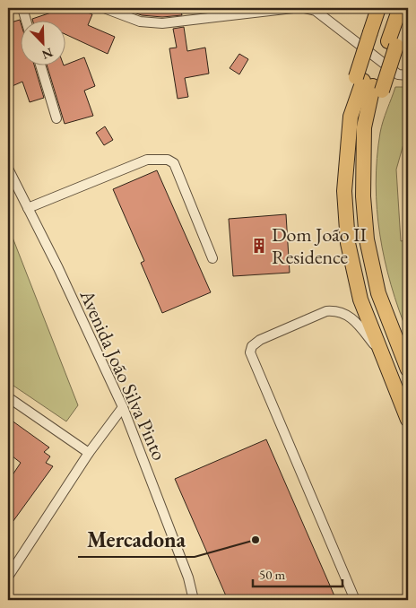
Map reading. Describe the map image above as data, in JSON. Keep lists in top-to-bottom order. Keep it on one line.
{"streets":{"street":["Avenida João Silva Pinto"]},"places":{"building":["Dom João II Residence"],"other":["Mercadona"]},"scale_bar":"50 m","north":"bottom right"}
